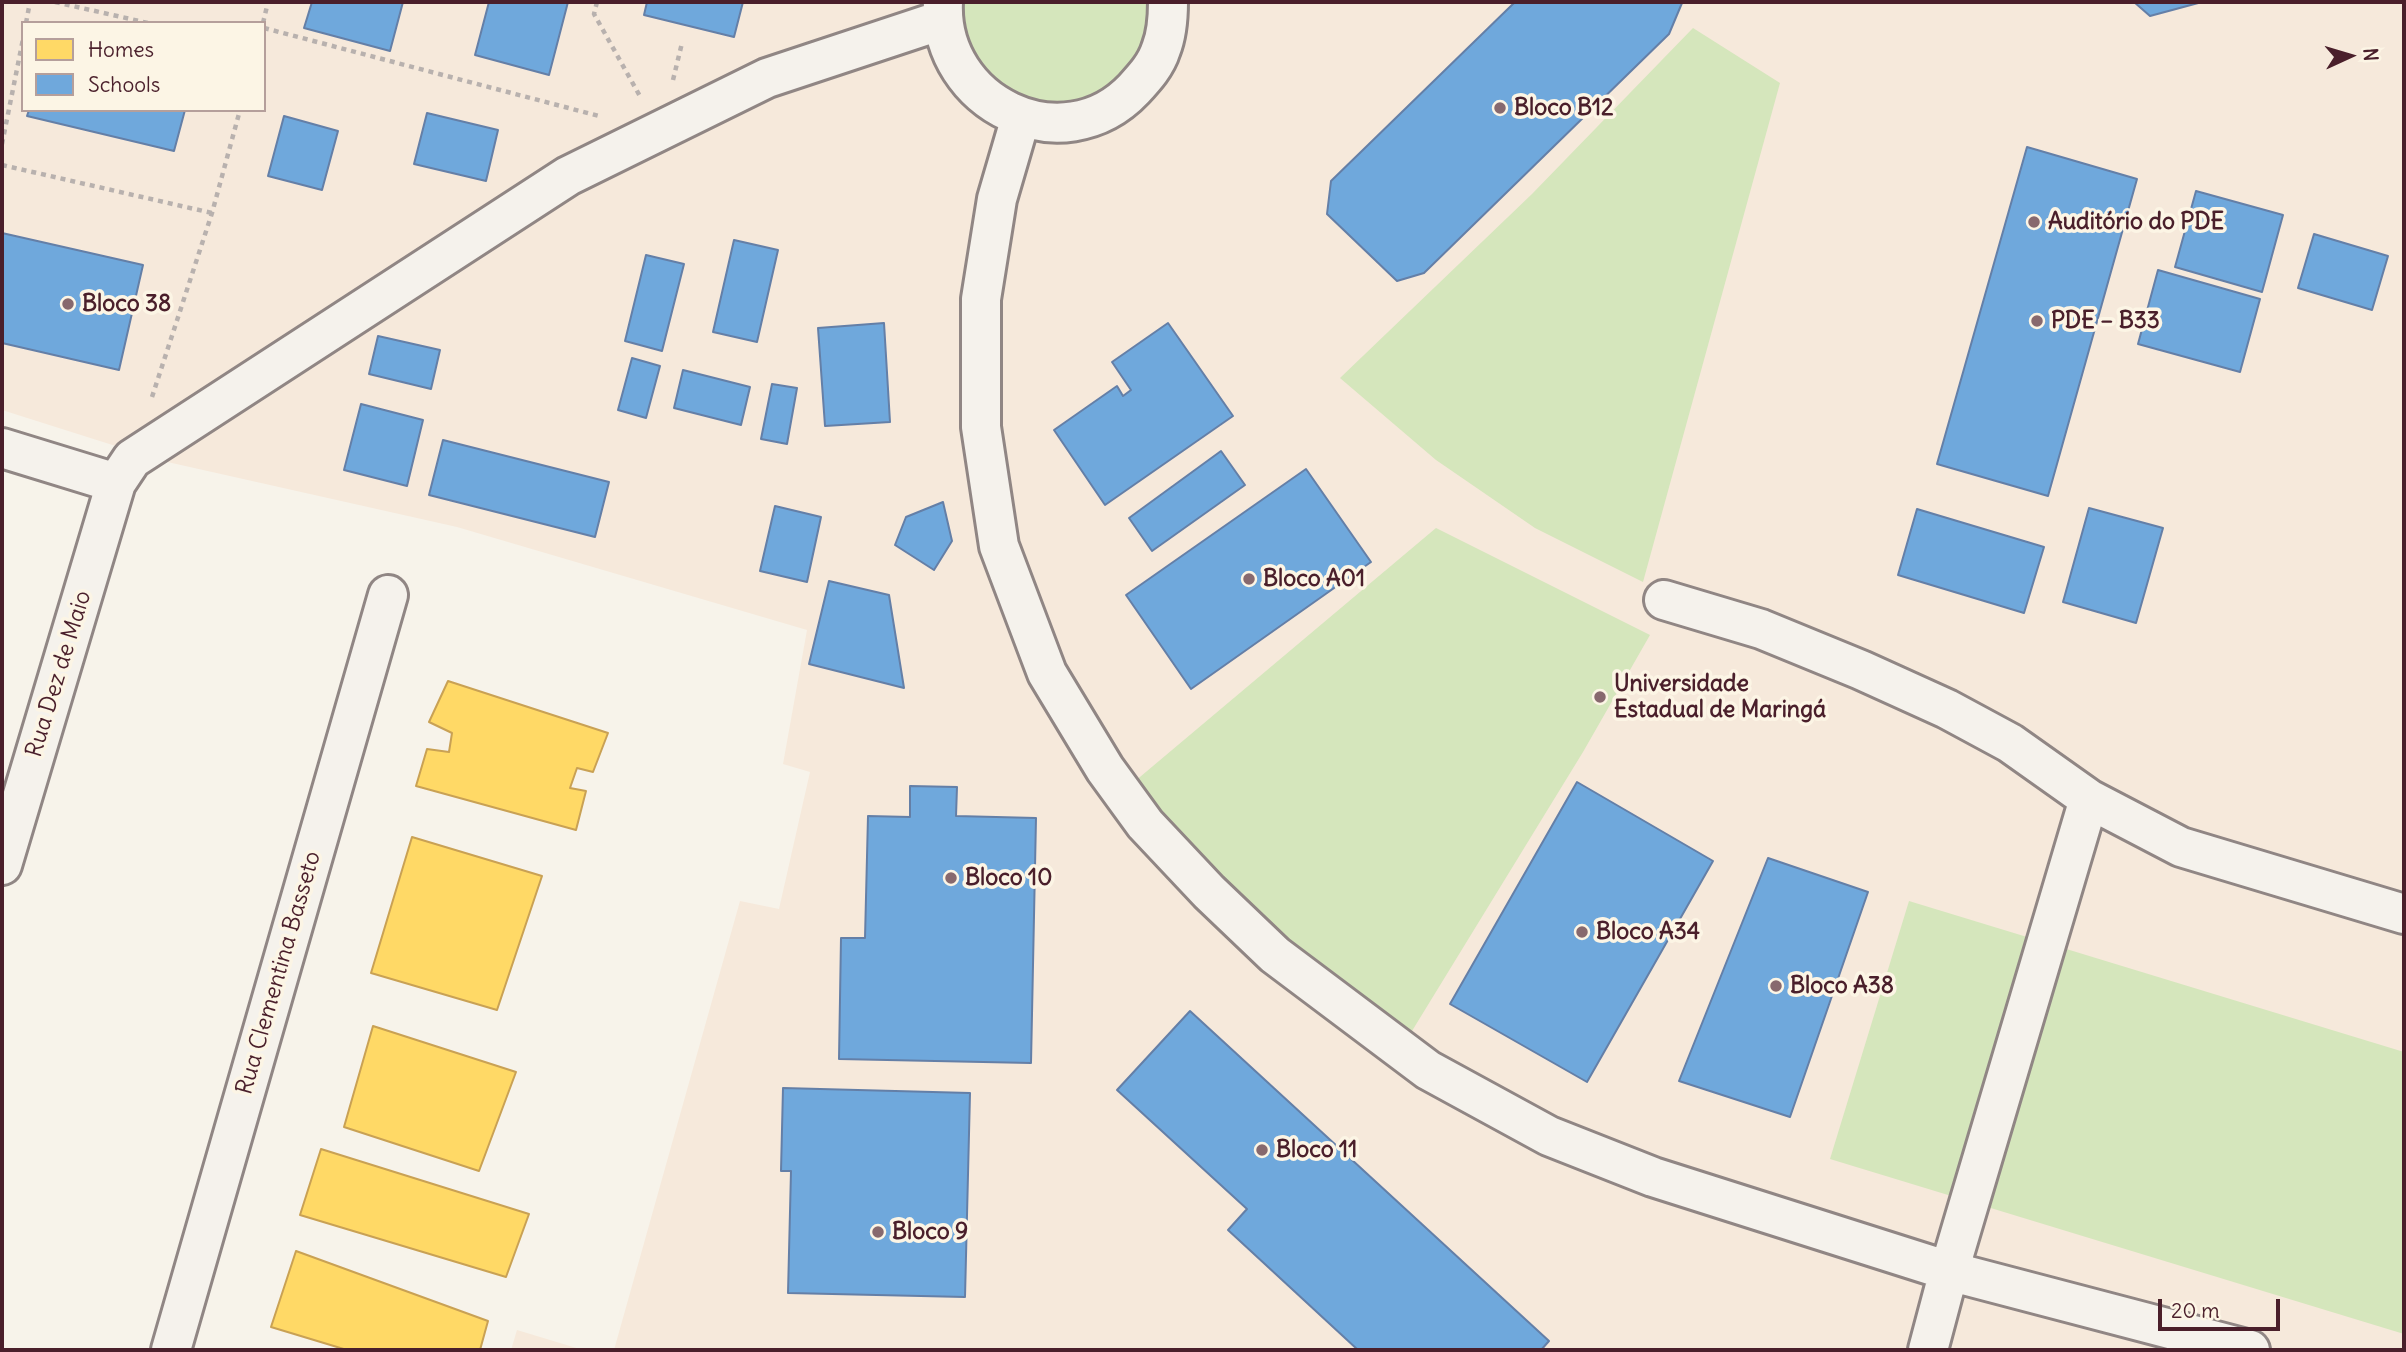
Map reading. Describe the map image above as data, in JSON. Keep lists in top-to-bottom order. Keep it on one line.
{"streets":{"street":["Rua Dez de Maio","Rua Clementina Basseto"]},"places":["Bloco B12","Auditório do PDE","Bloco 38","PDE – B33","Bloco A01","Universidade Estadual de Maringá","Bloco 10","Bloco A34","Bloco A38","Bloco 11","Bloco 9"],"legend":["Homes","Schools"],"scale_bar":"20 m","north":"right"}
